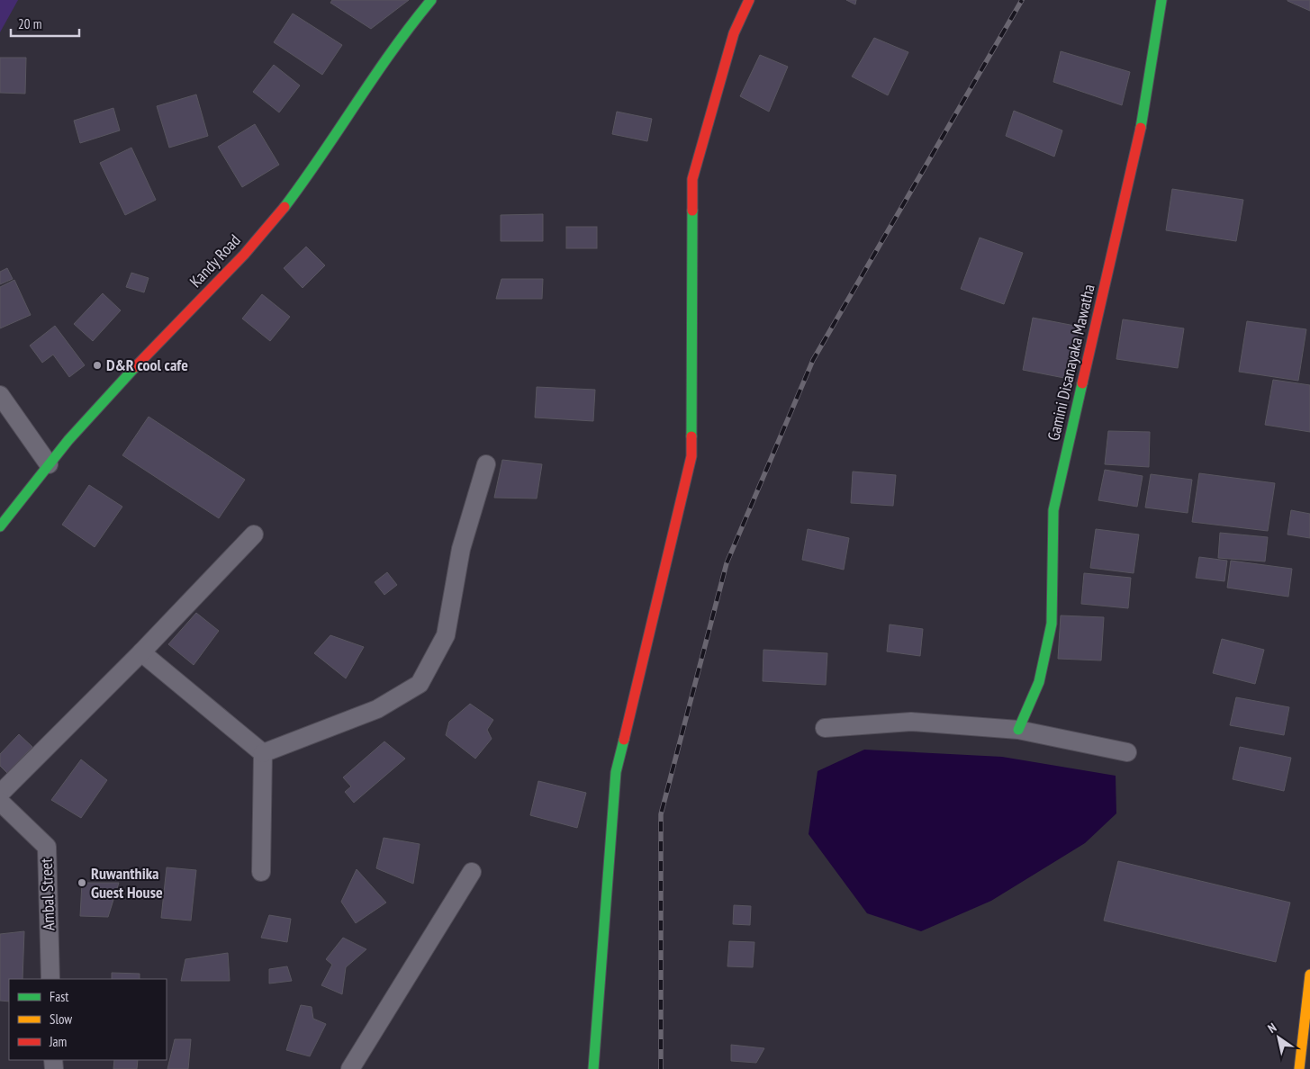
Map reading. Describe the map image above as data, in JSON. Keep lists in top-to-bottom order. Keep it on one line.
{"streets":{"main road":["Kandy Road","Gamini Disanayaka Mawatha"],"street":["Ambal Street"]},"places":["D&R cool cafe","Ruwanthika Guest House"],"legend":["Fast","Slow","Jam"],"scale_bar":"20 m","north":"top left"}
